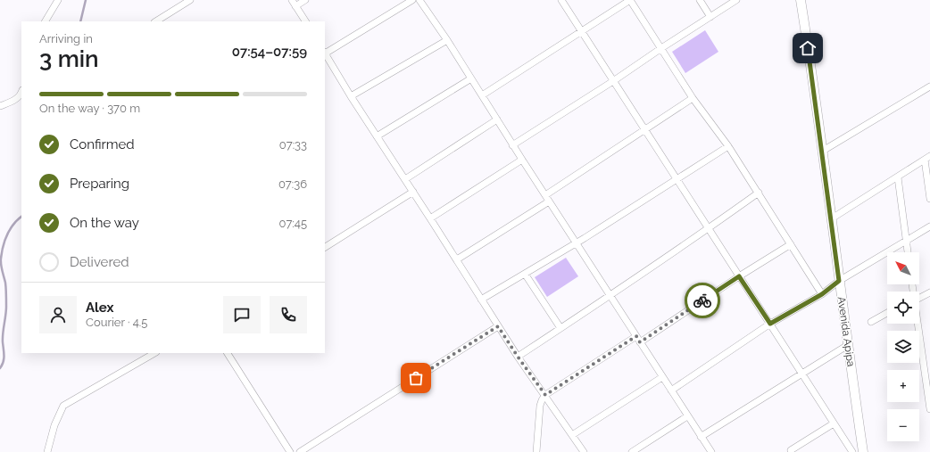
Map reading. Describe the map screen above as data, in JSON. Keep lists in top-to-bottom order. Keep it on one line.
{"streets":{"street":["Avenida Apipa"]},"north":"top left","page":{"heading":["3 min","Arriving in","07:54–07:59"],"panel":["Alex","Courier · 4.5"],"bar":"On the way · 370 m","list":[["Confirmed","07:33"],["Preparing","07:36"],["On the way","07:45"],"Delivered"],"map_buttons":["+","−"]}}
